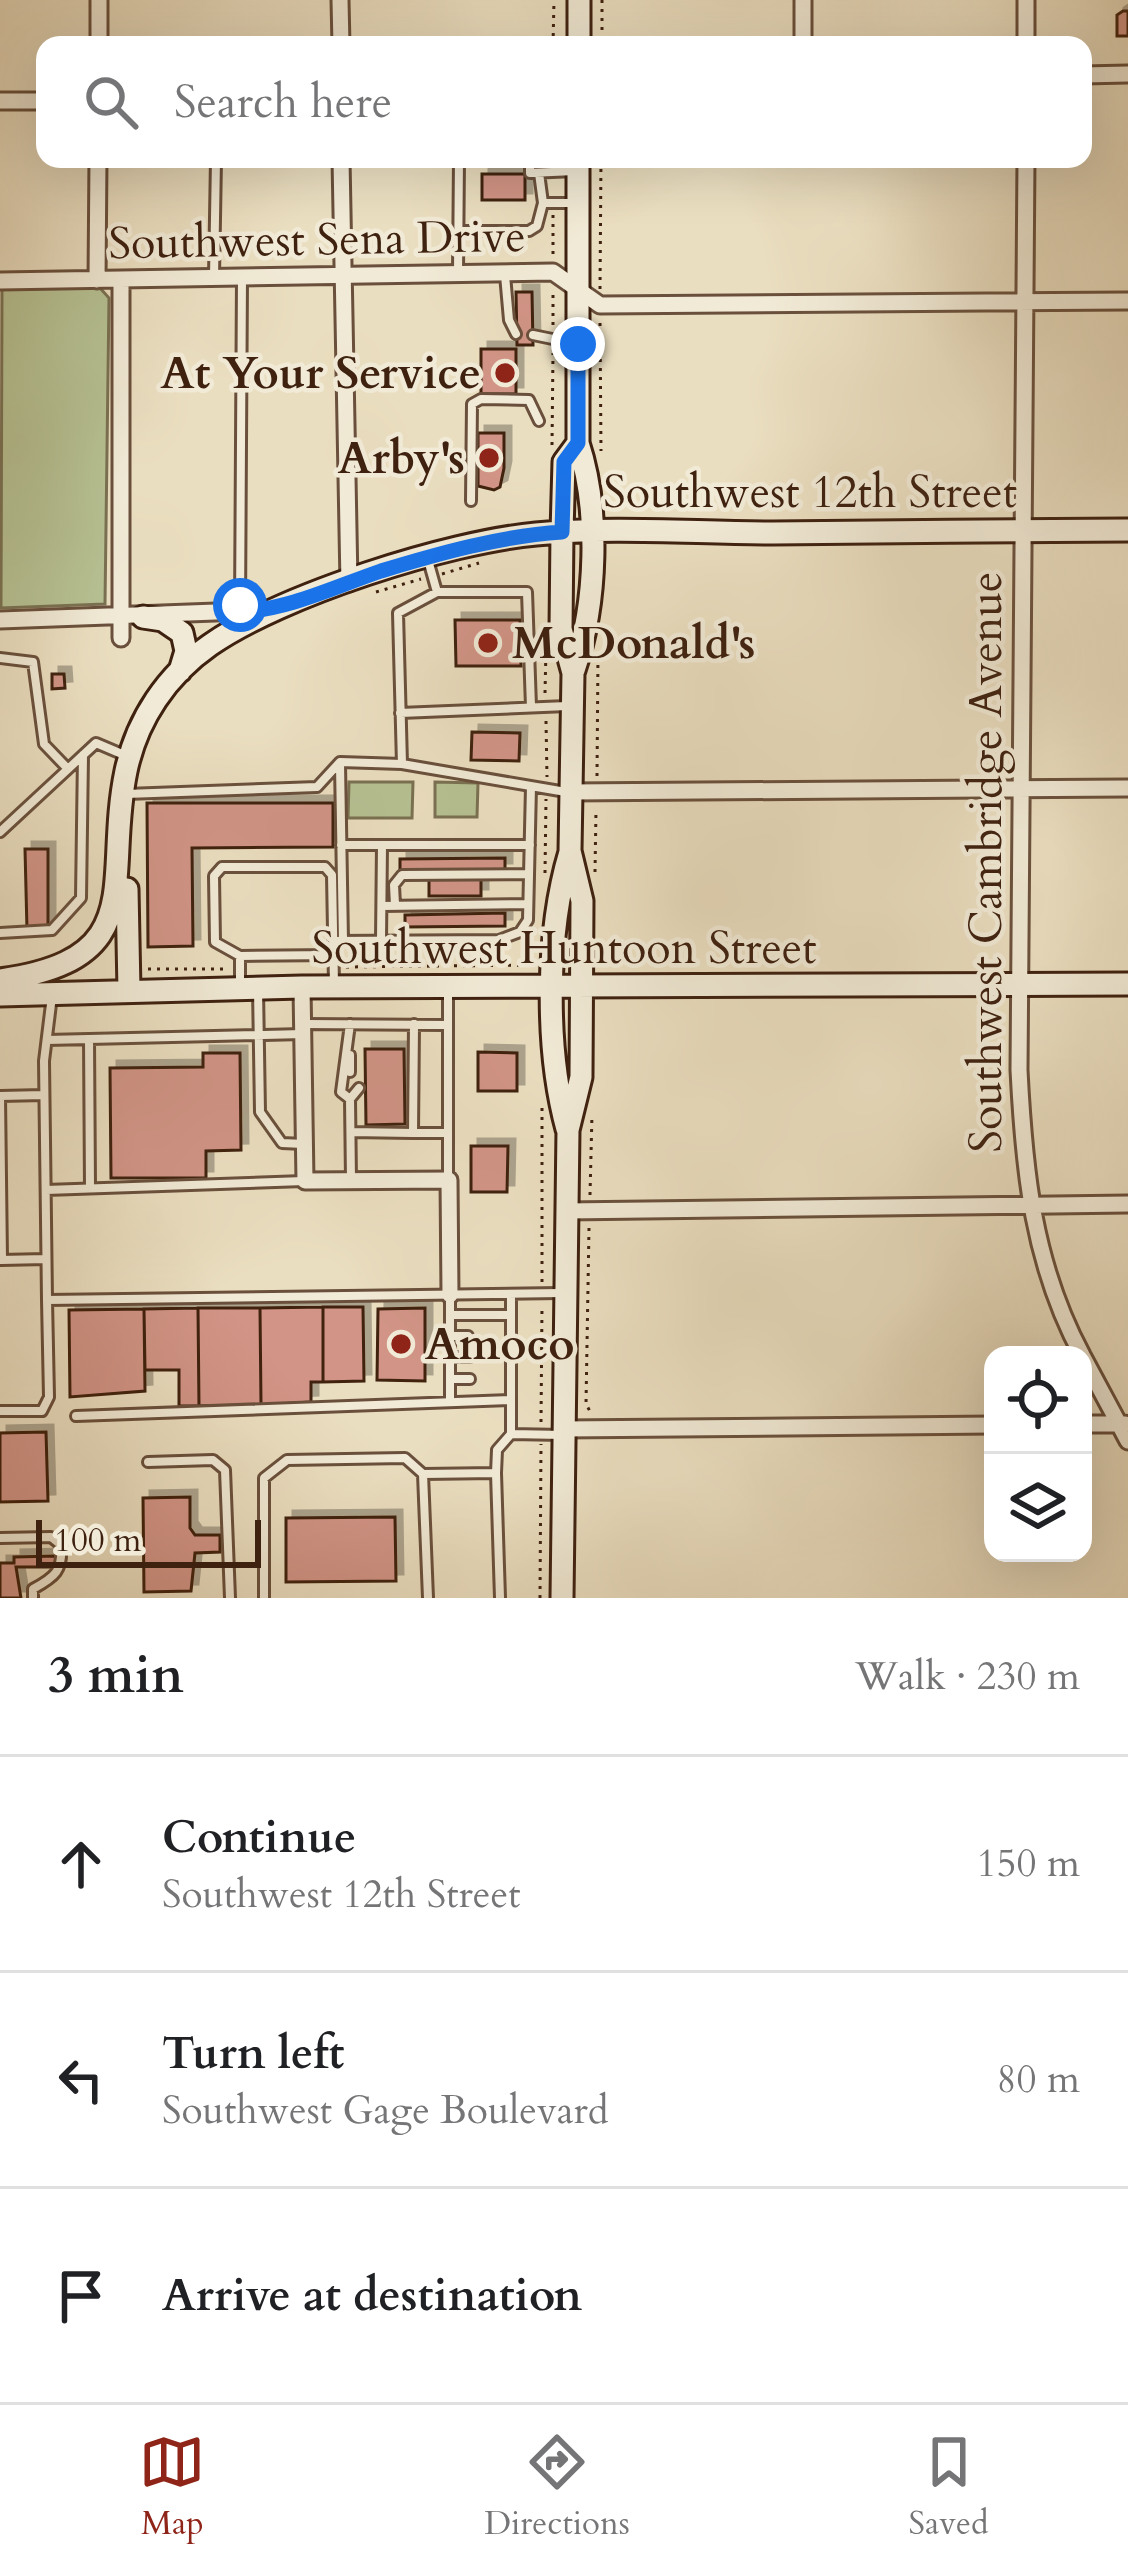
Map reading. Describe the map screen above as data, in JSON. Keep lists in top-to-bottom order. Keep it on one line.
{"streets":{"main road":["Southwest 12th Street","Southwest Huntoon Street"],"street":["Southwest Sena Drive","Southwest Cambridge Avenue"]},"crossings":[["Southwest Sena Drive","Southwest Cambridge Avenue"],["Southwest 12th Street","Southwest Cambridge Avenue"],["Southwest Cambridge Avenue","Southwest Huntoon Street"]],"places":["At Your Service","Arby's","McDonald's","Amoco"],"scale_bar":"100 m","page":{"search":"Search here","scale":"100 m","heading":["3 min","Walk · 230 m"],"list":[["Continue","Southwest 12th Street","150 m"],["Turn left","Southwest Gage Boulevard","80 m"],"Arrive at destination"],"nav":["Map","Directions","Saved"]}}
